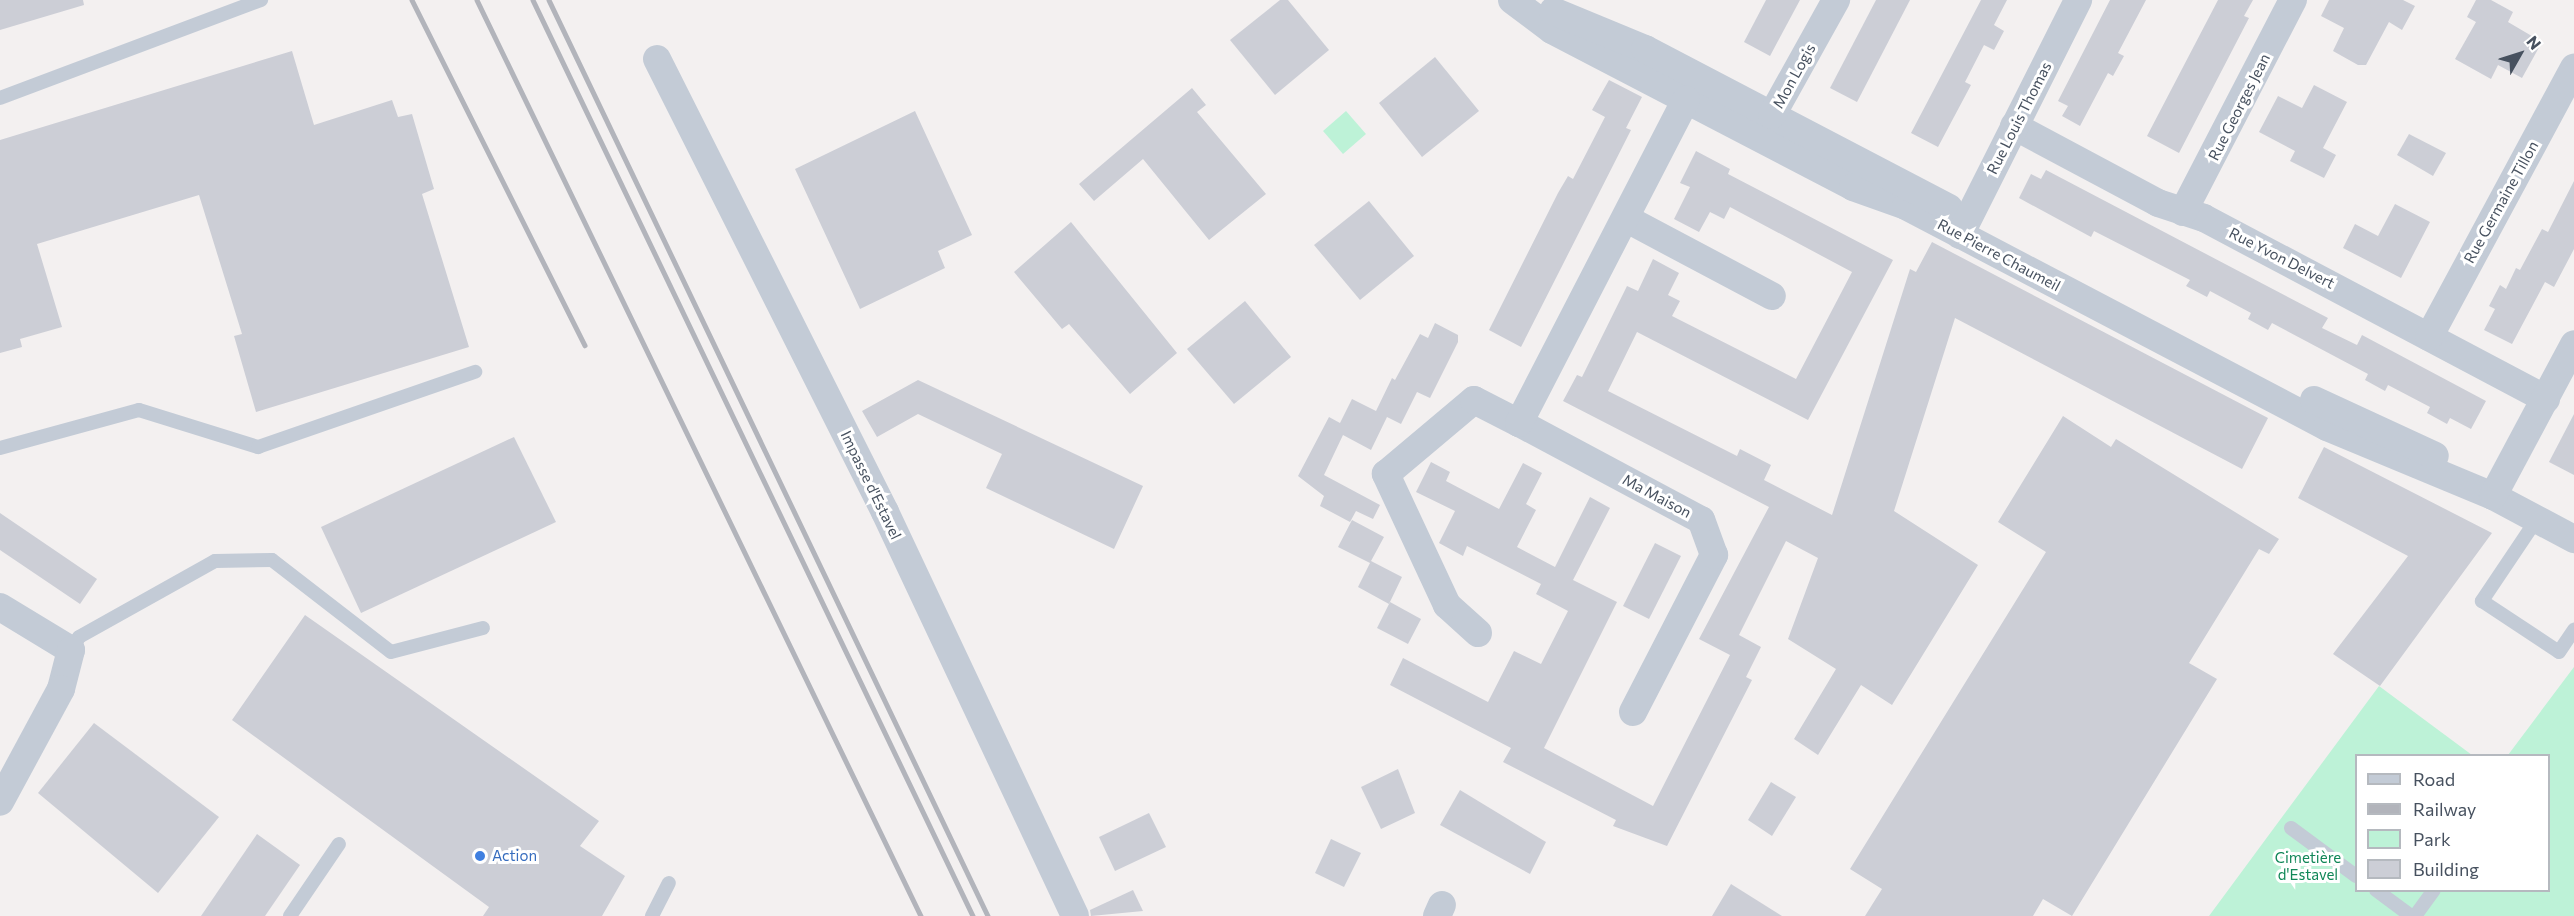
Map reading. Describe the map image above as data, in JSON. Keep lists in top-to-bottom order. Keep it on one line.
{"streets":{"street":["Mon Logis","Rue Georges Jean","Rue Louis Thomas","Rue Germaine Tillon","Rue Pierre Chaumeil","Rue Yvon Delvert","Impasse d'Estavel","Ma Maison"]},"crossings":[["Mon Logis","Rue Pierre Chaumeil"],["Rue Georges Jean","Rue Yvon Delvert"],["Rue Louis Thomas","Rue Pierre Chaumeil"],["Rue Louis Thomas","Rue Yvon Delvert"],["Rue Germaine Tillon","Rue Yvon Delvert"]],"parks":["Cimetière d'Estavel"],"places":["Action"],"legend":["Road","Railway","Park","Building"],"north":"top right"}
